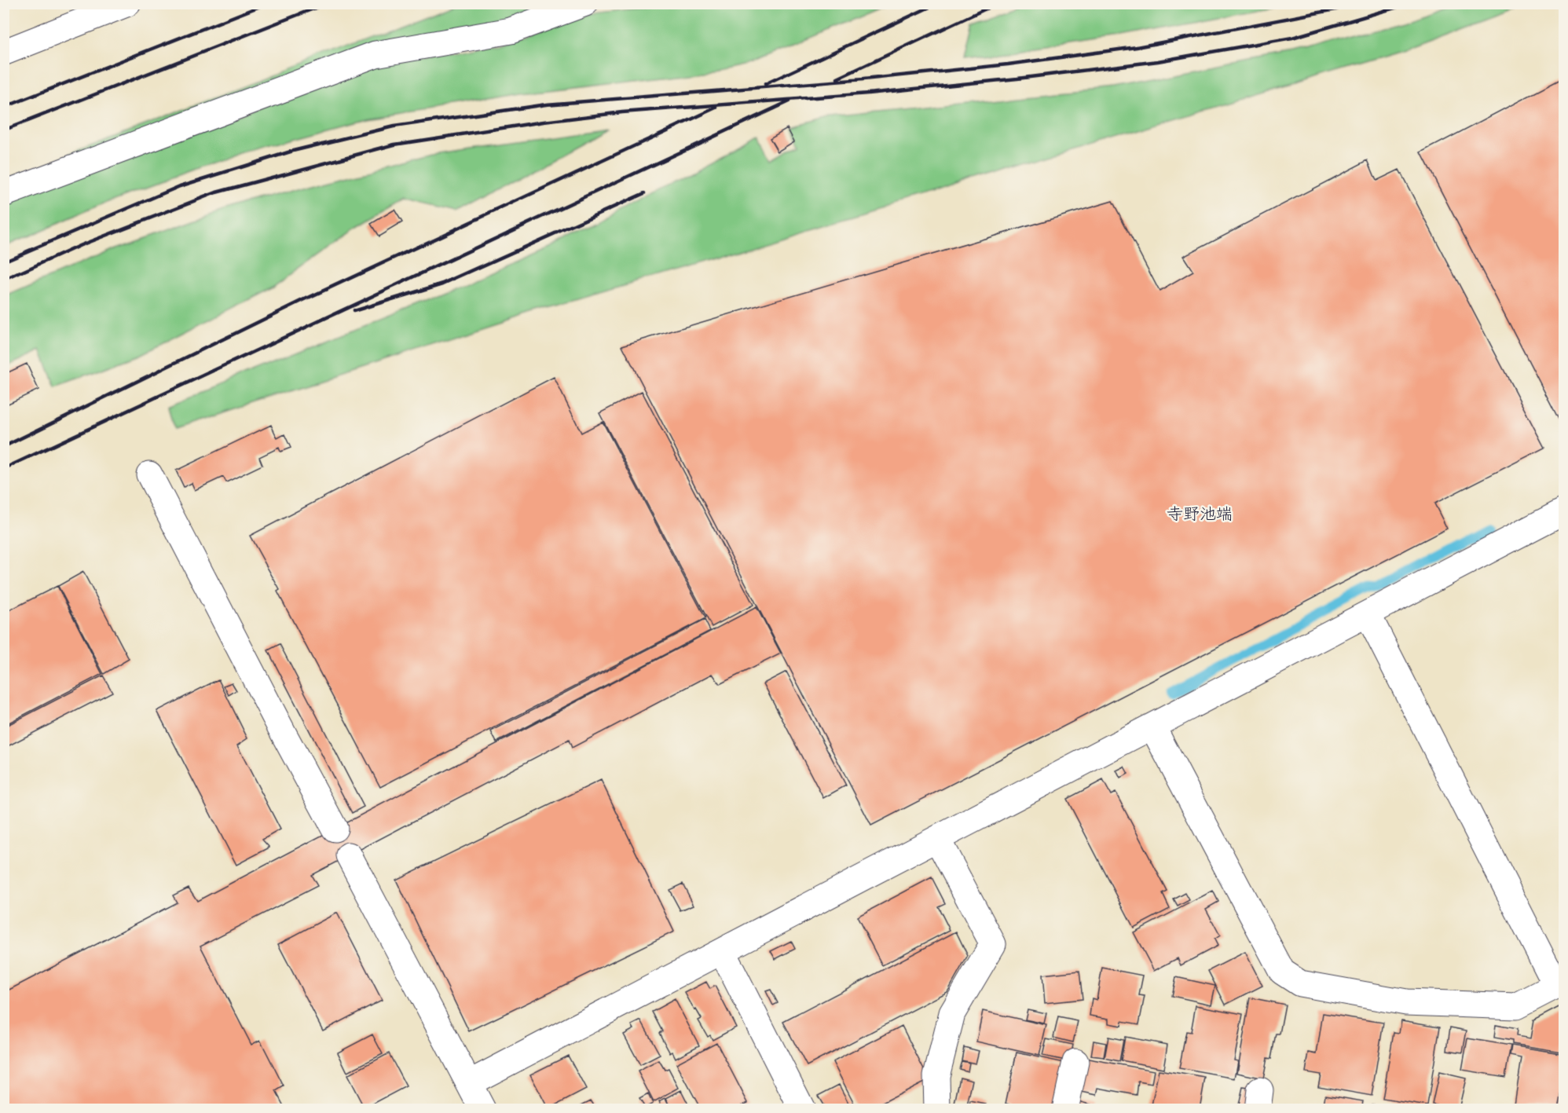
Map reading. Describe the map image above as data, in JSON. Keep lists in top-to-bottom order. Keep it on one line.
{"districts":["寺野池端"]}
